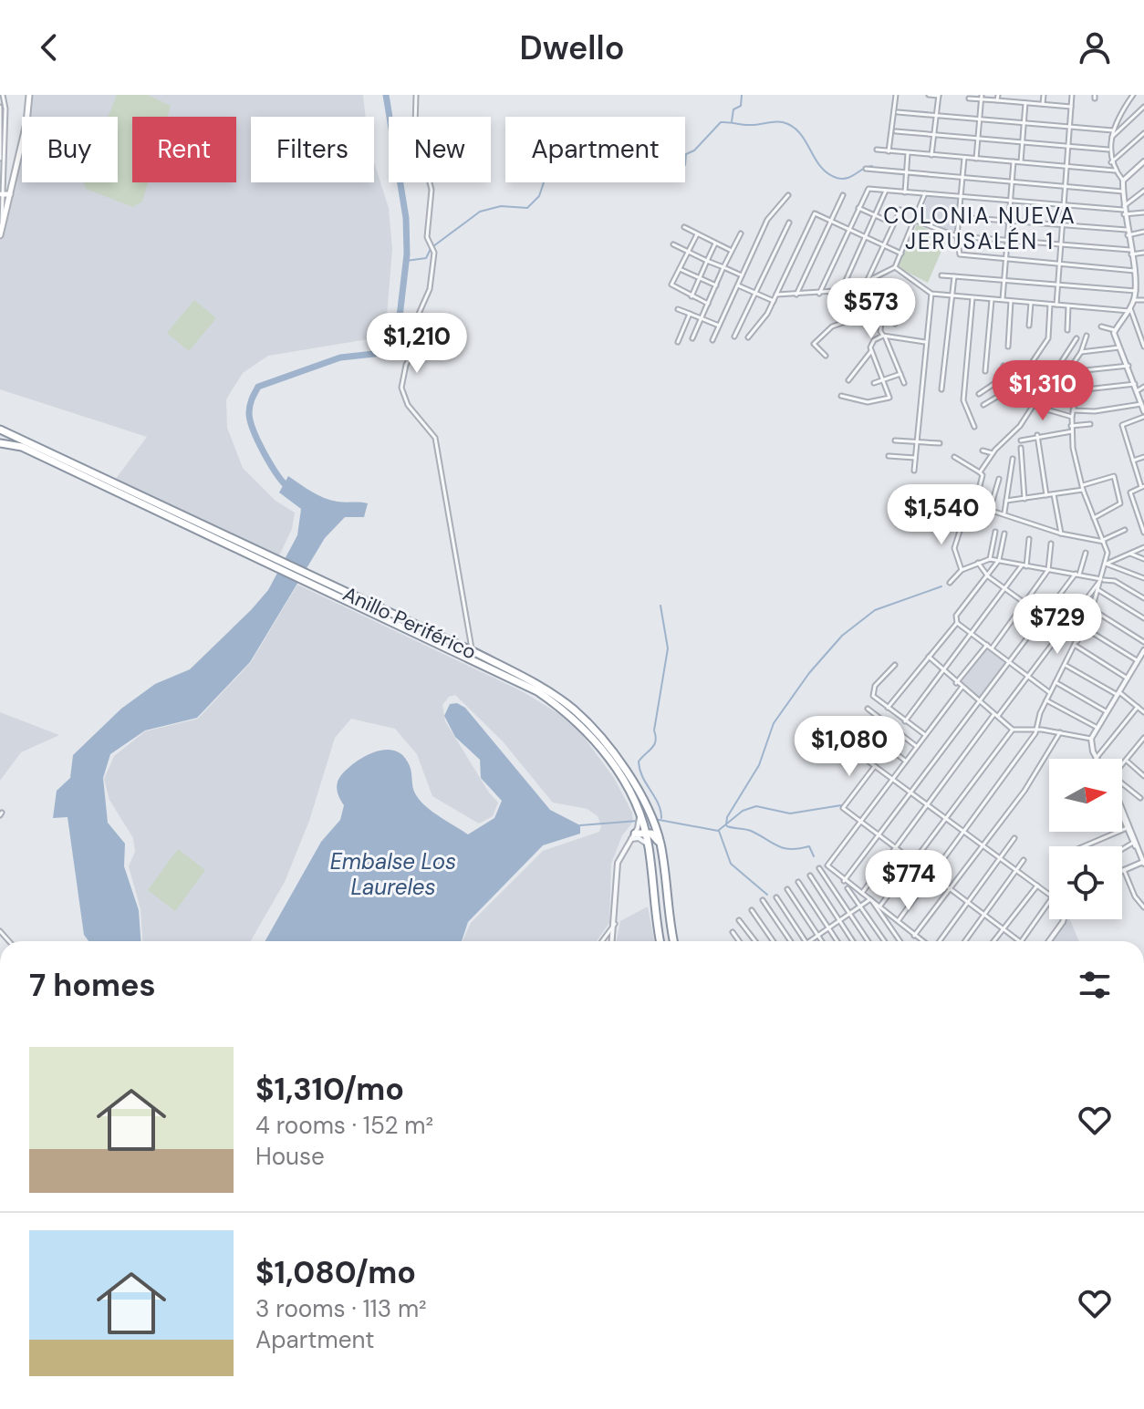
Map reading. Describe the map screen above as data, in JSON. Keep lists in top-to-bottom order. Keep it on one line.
{"streets":{"highway":["Anillo Periférico"]},"districts":["COLONIA NUEVA JERUSALÉN 1"],"water":["Embalse Los Laureles"],"north":"right","page":{"header":"Dwello","chip":["Buy","Rent","Filters","New","Apartment"],"price":["$573","$1,210","$1,310","$1,540","$729","$1,080","$774"],"heading":"7 homes","list":[{"name":"$1,310/mo","note":"4 rooms · 152 m² · House"},{"name":"$1,080/mo","note":"3 rooms · 113 m² · Apartment"}]}}
